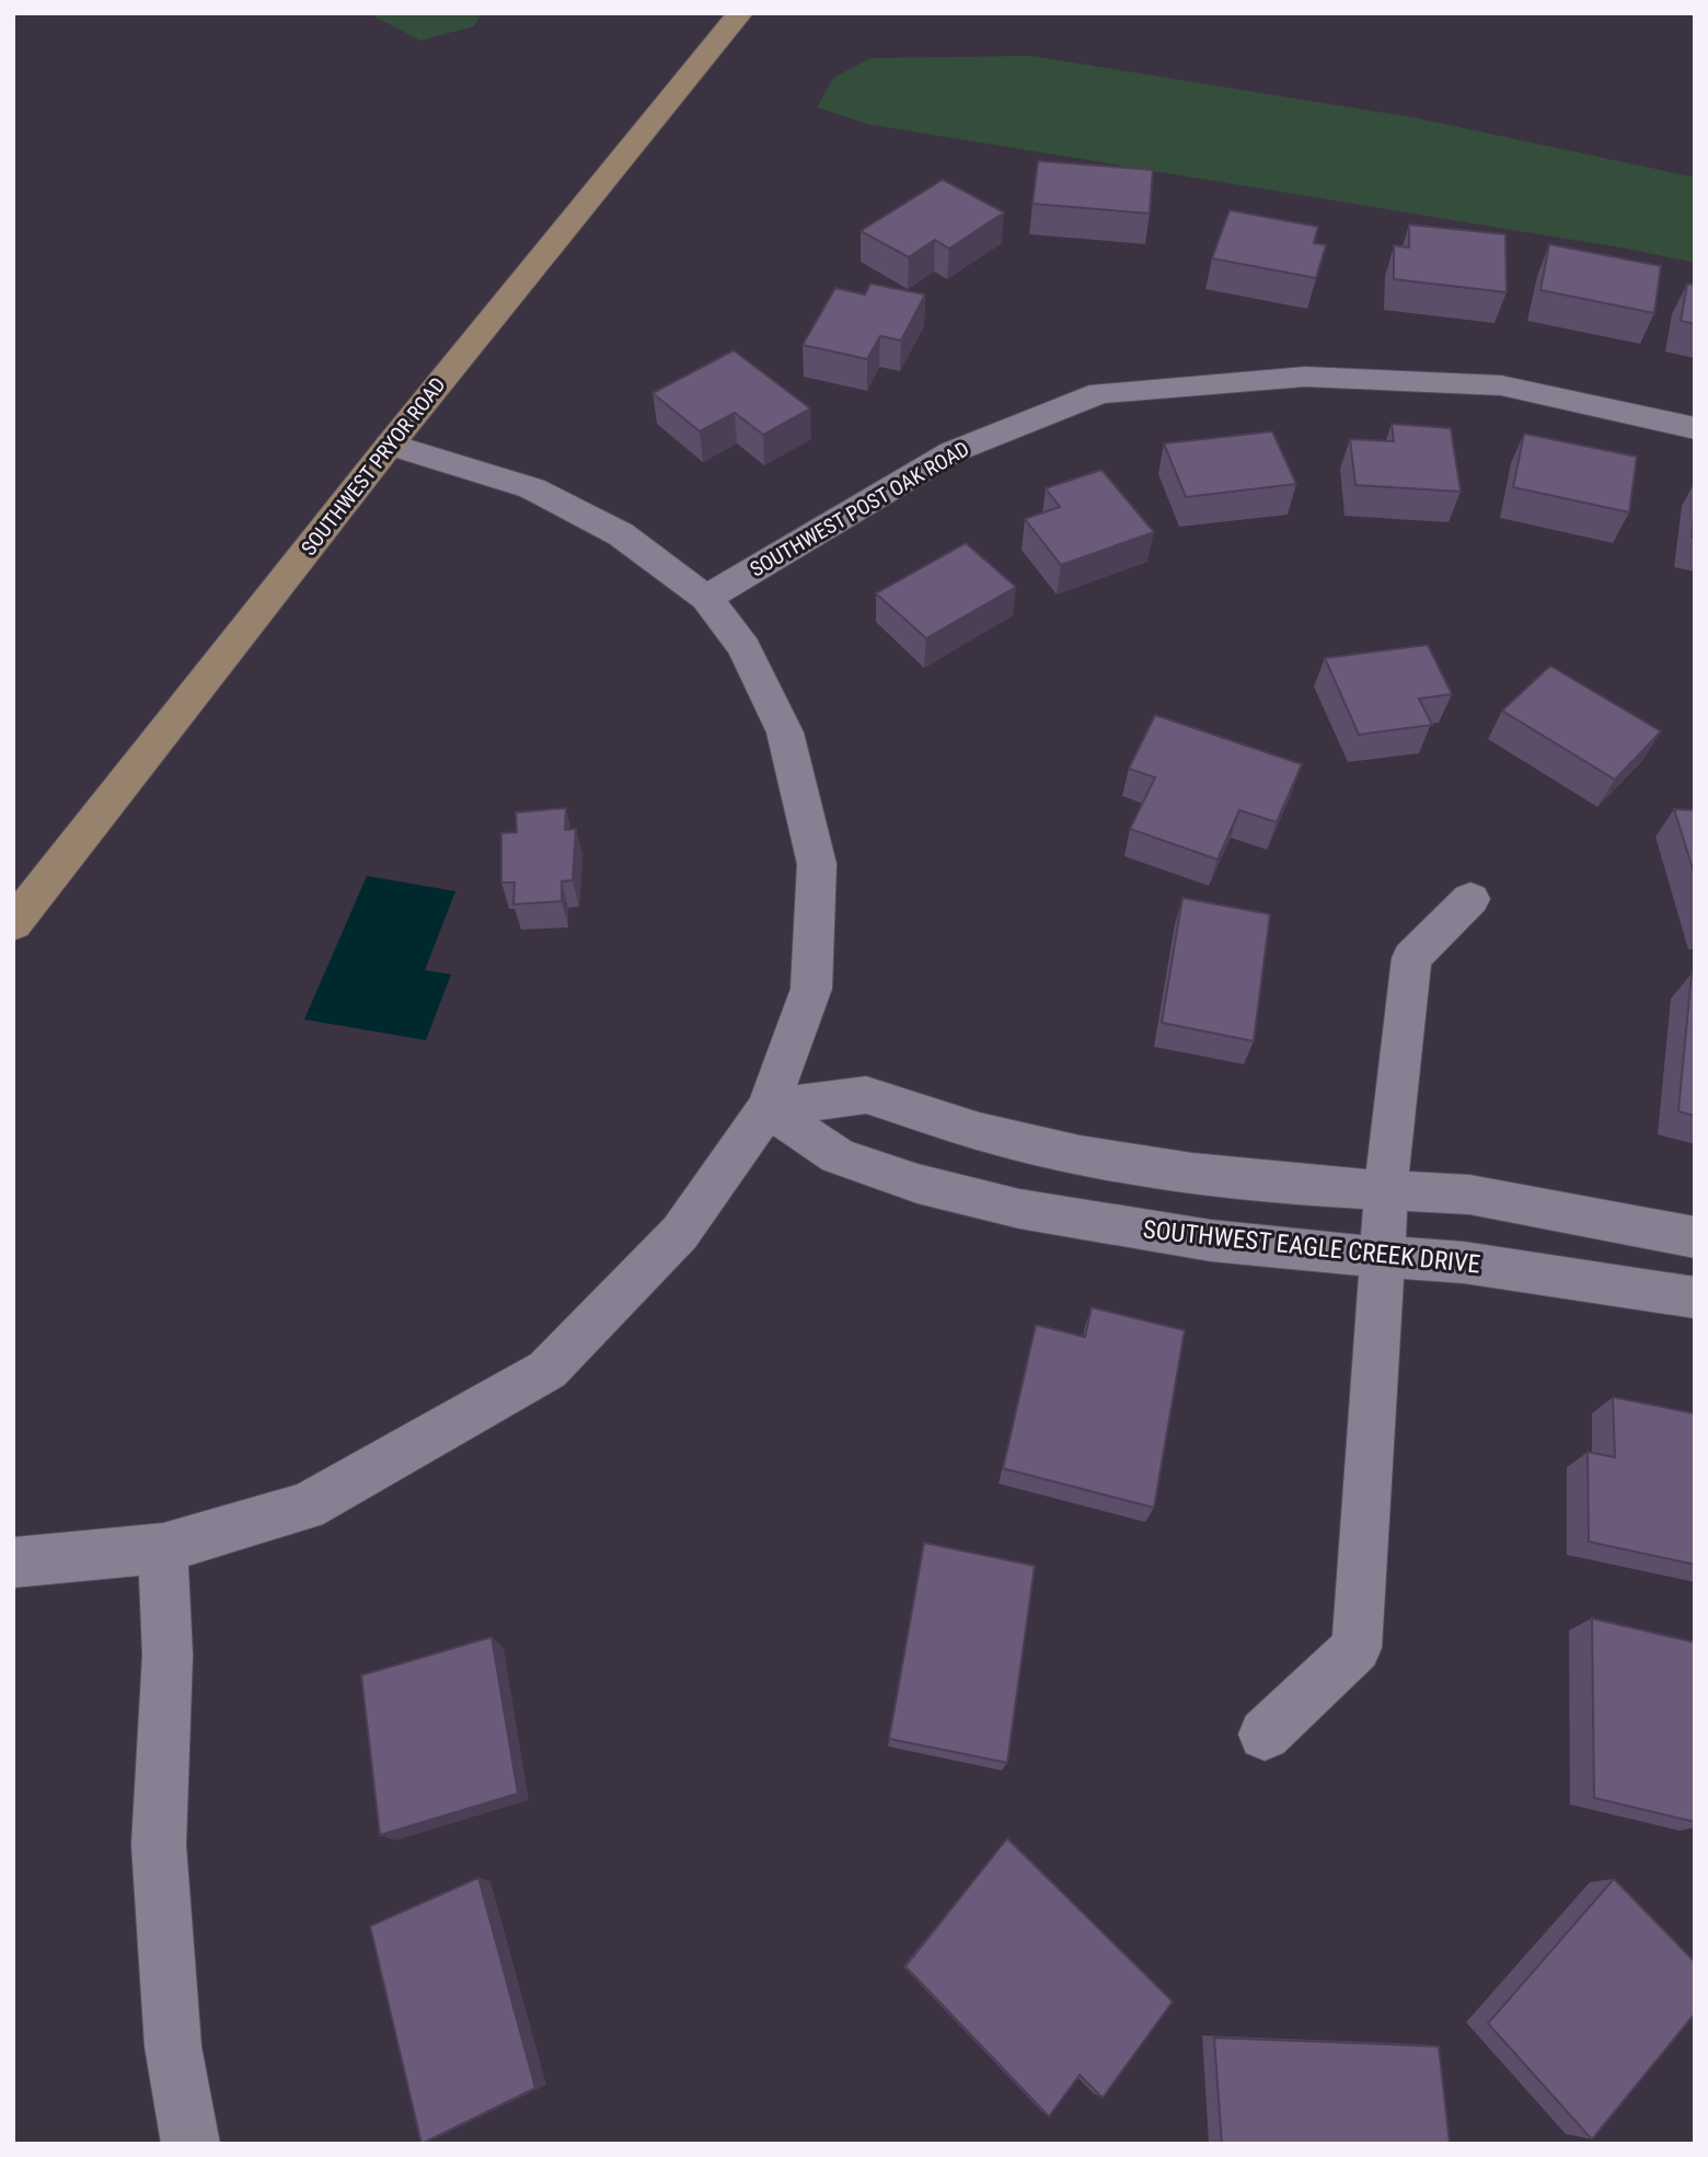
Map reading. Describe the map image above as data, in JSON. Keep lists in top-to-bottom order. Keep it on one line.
{"streets":{"street":["SOUTHWEST PRYOR ROAD","SOUTHWEST POST OAK ROAD","SOUTHWEST EAGLE CREEK DRIVE"]}}
